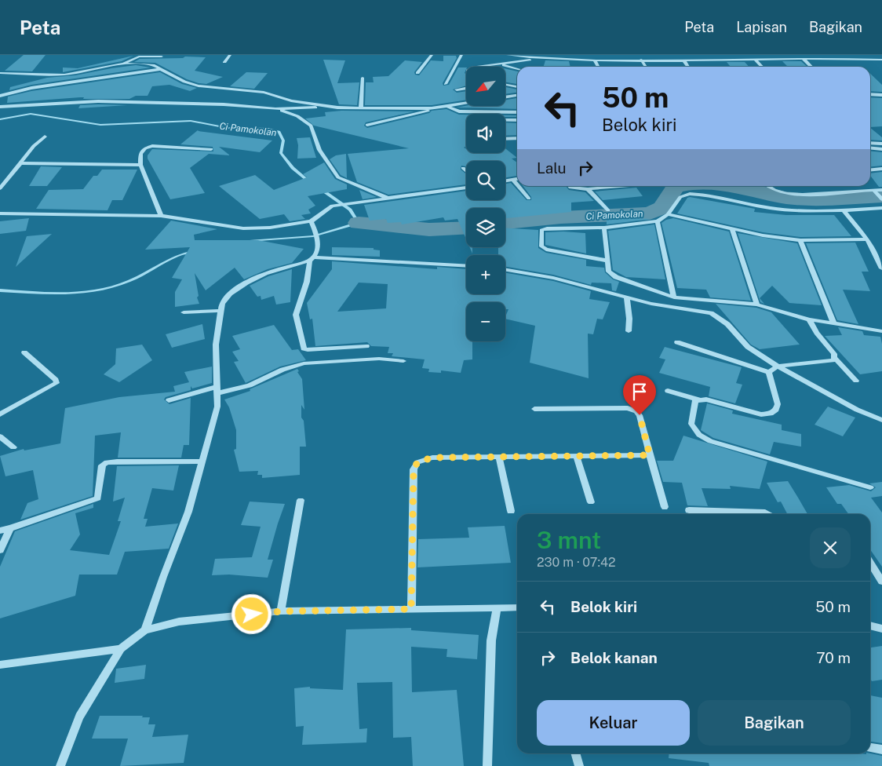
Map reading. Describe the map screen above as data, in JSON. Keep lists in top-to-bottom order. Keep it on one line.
{"water":["Ci Pamokolan"],"north":"bottom left","page":{"header":"Peta","nav":["Peta","Lapisan","Bagikan"],"map_buttons":["+","−"],"turn":["50 m","Belok kiri"],"then":"Lalu","heading":["3 mnt","230 m · 07:42"],"list":[{"name":"Belok kiri","value":"50 m"},{"name":"Belok kanan","value":"70 m"}],"buttons":["Keluar","Bagikan"]}}
